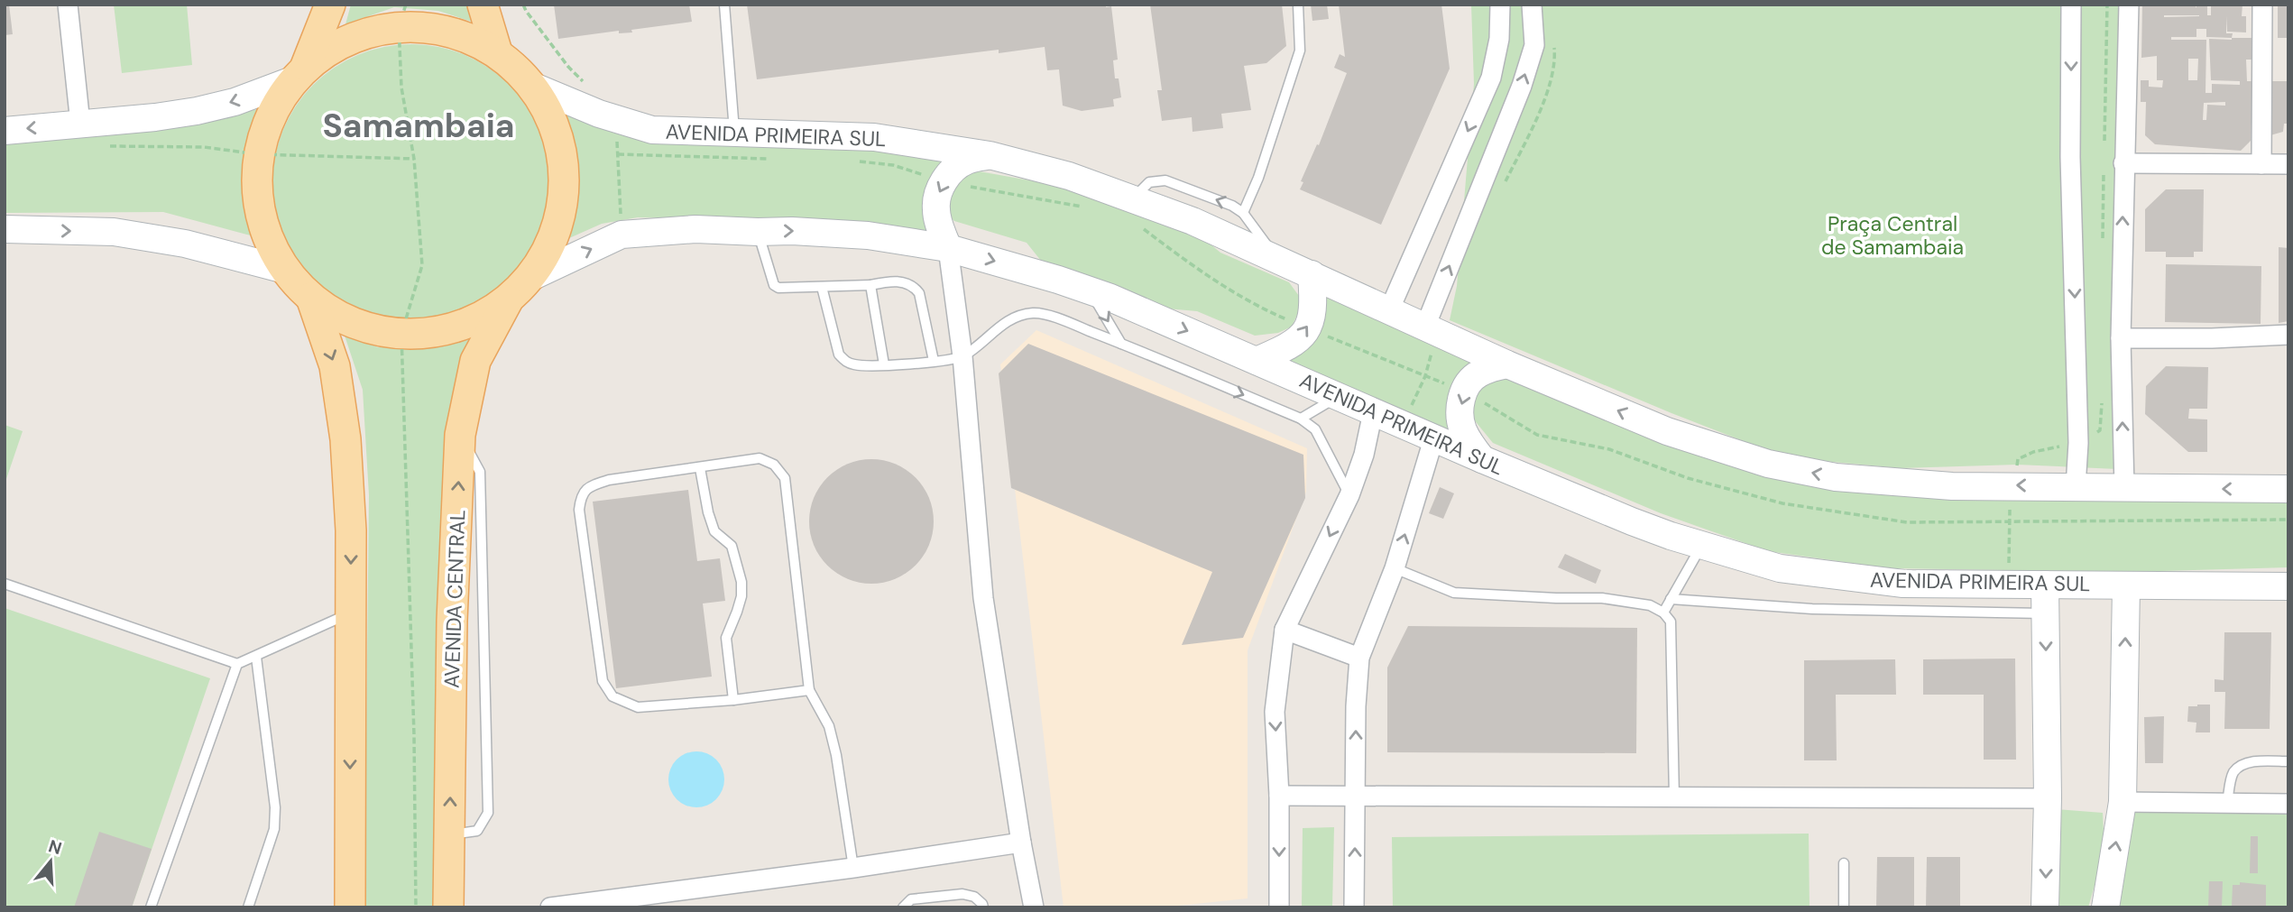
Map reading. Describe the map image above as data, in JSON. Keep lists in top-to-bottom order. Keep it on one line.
{"streets":{"main road":["AVENIDA PRIMEIRA SUL","AVENIDA CENTRAL"]},"districts":["Samambaia"],"parks":["Praça Central de Samambaia"],"north":"top"}
